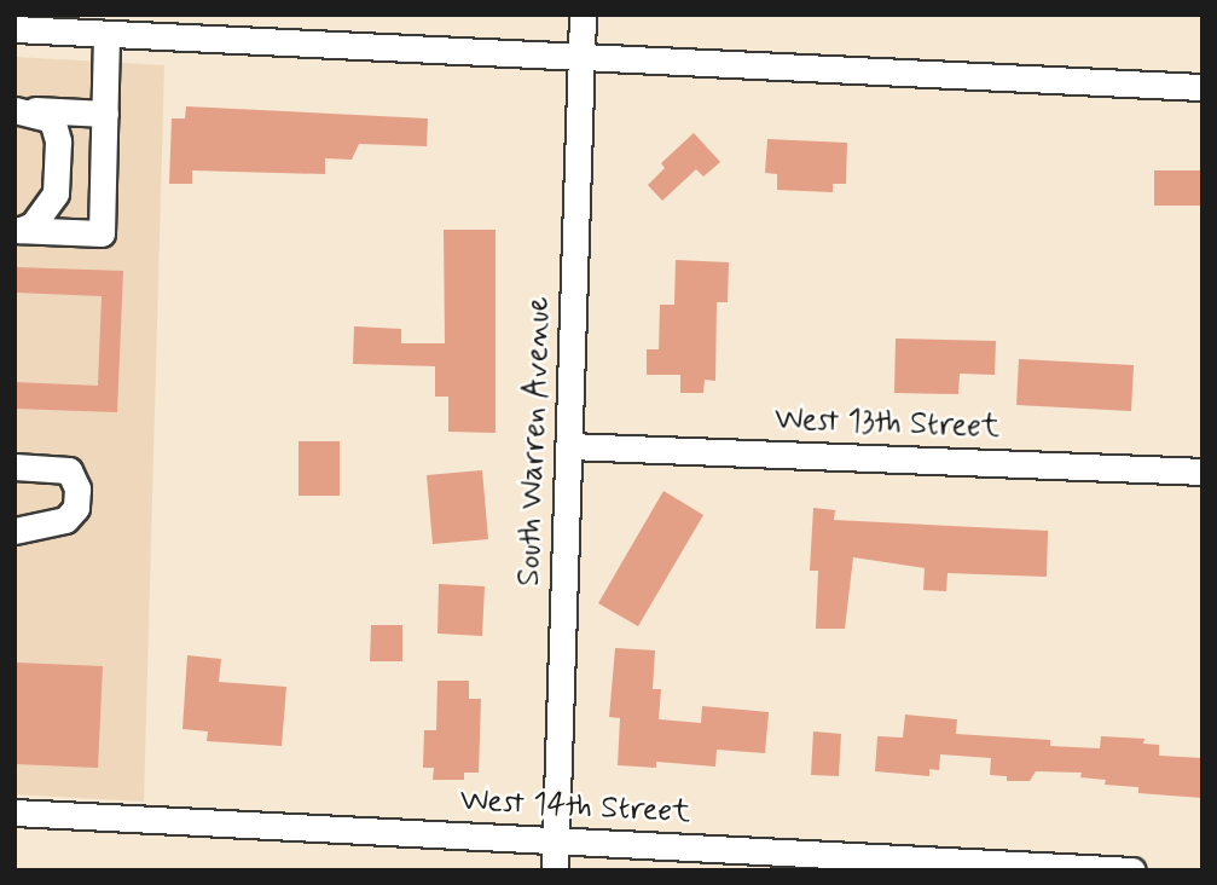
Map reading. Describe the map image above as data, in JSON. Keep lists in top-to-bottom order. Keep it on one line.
{"streets":{"street":["West 13th Street","South Warren Avenue","West 14th Street"]},"crossings":[["West 13th Street","South Warren Avenue"],["South Warren Avenue","West 14th Street"]]}
